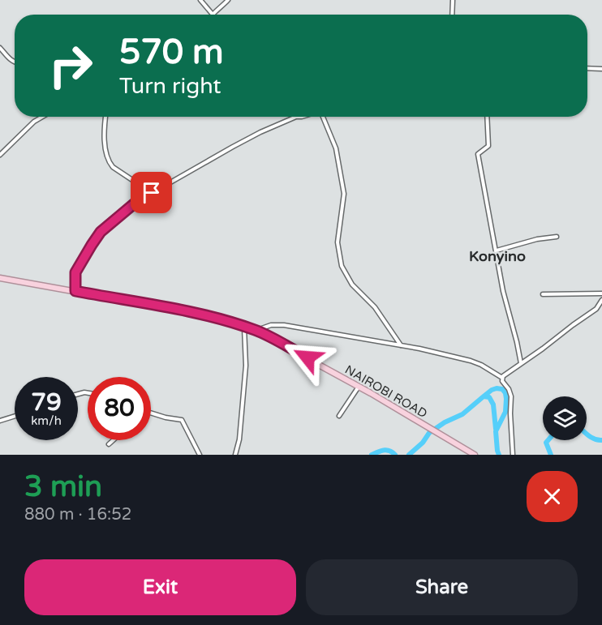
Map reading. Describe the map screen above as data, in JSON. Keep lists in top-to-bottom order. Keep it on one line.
{"streets":{"highway":["NAIROBI ROAD"]},"districts":["Konyino"],"page":{"turn":["570 m","Turn right"],"speed":"79 km/h","limit":"80","heading":["3 min","880 m · 16:52"],"buttons":["Exit","Share"]}}
